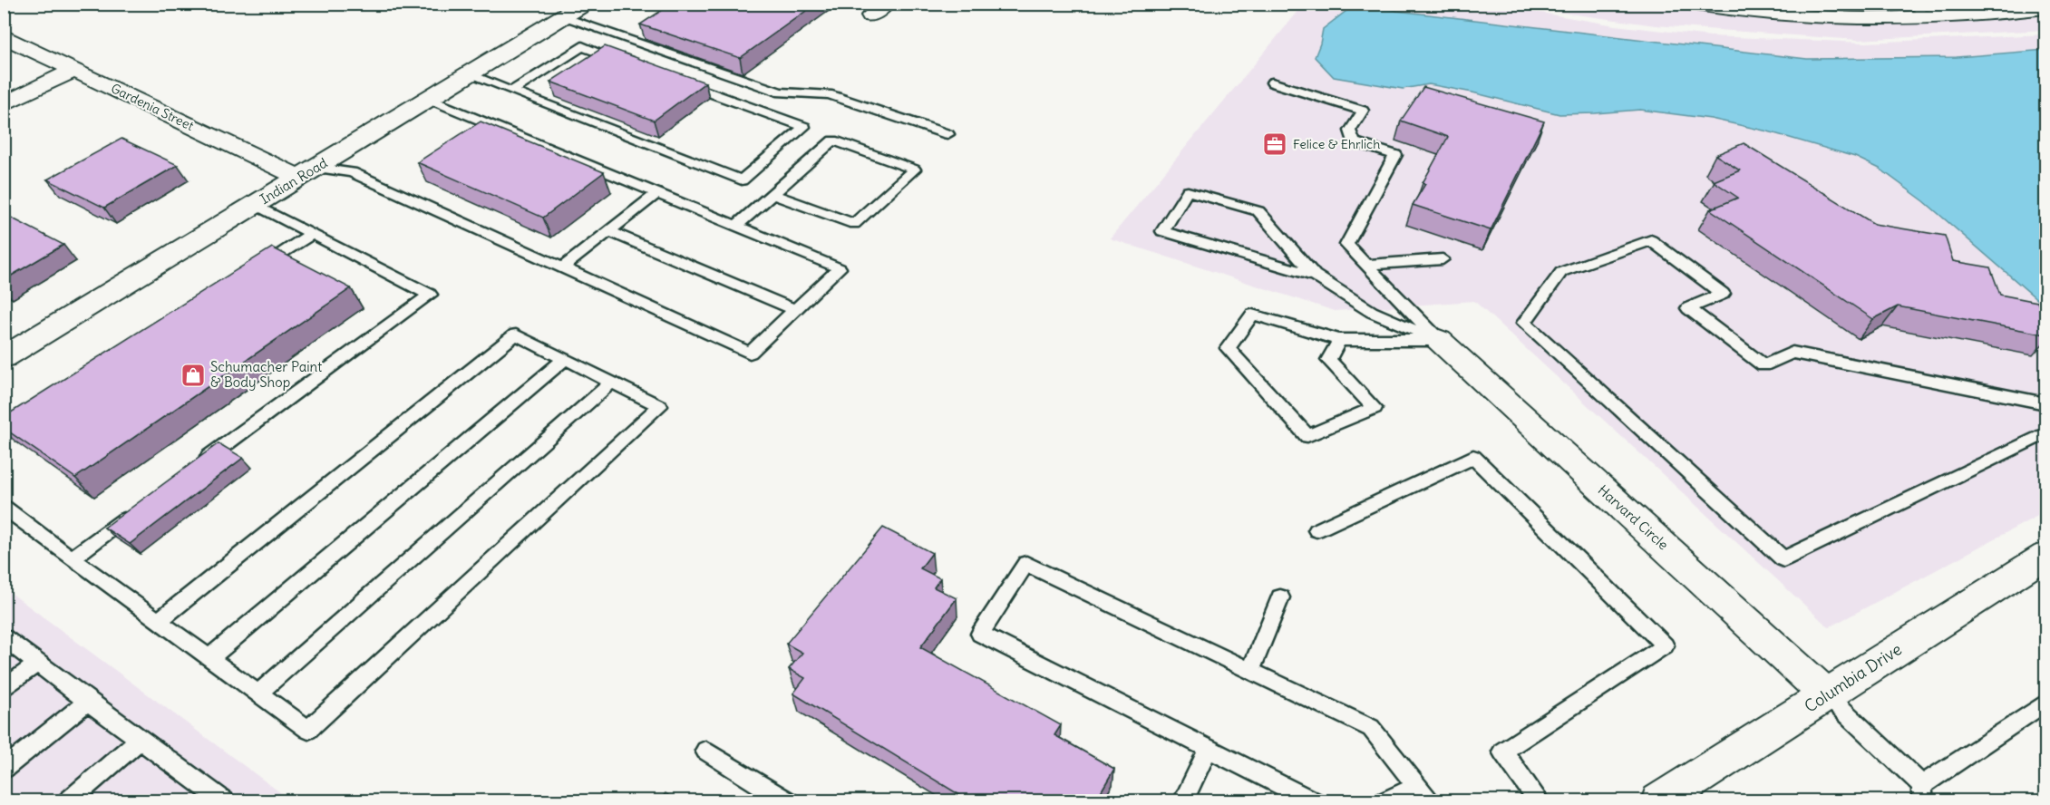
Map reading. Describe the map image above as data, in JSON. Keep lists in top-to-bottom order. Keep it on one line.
{"streets":{"street":["Gardenia Street","Indian Road","Harvard Circle","Columbia Drive"]},"crossings":[["Gardenia Street","Indian Road"],["Harvard Circle","Columbia Drive"]],"places":{"office":["Felice & Ehrlich"],"shop":["Schumacher Paint & Body Shop"]}}
